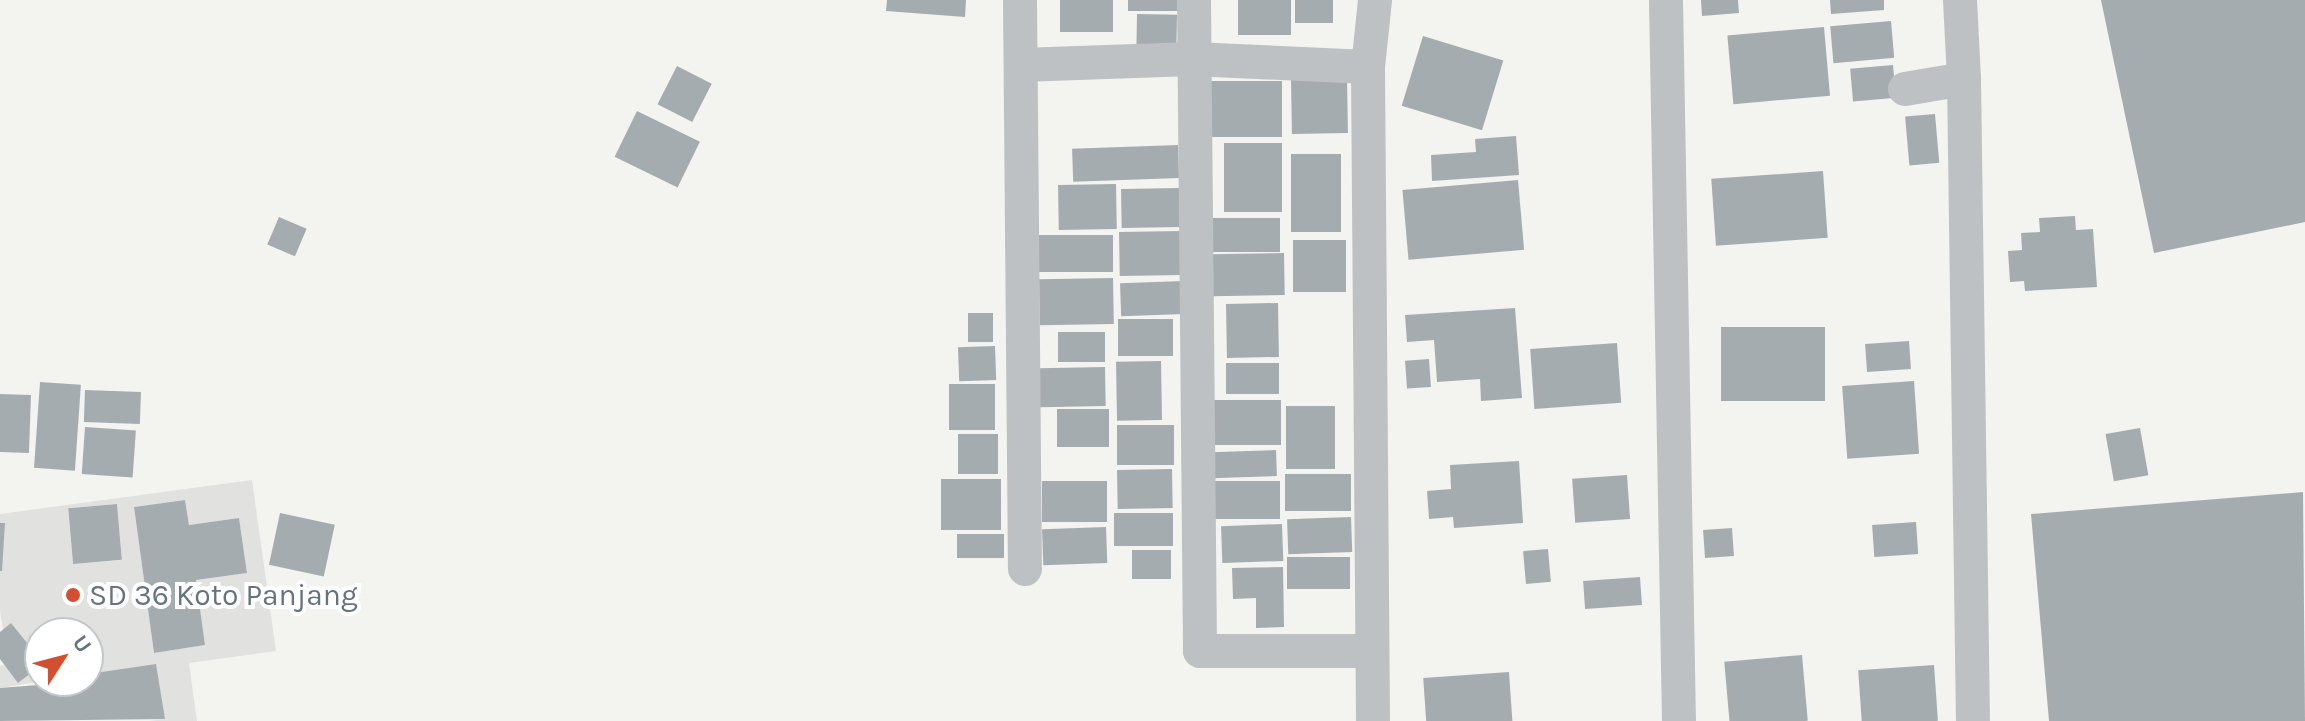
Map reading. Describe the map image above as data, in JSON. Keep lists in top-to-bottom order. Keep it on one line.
{"places":["SD 36 Koto Panjang"],"north":"top right"}
